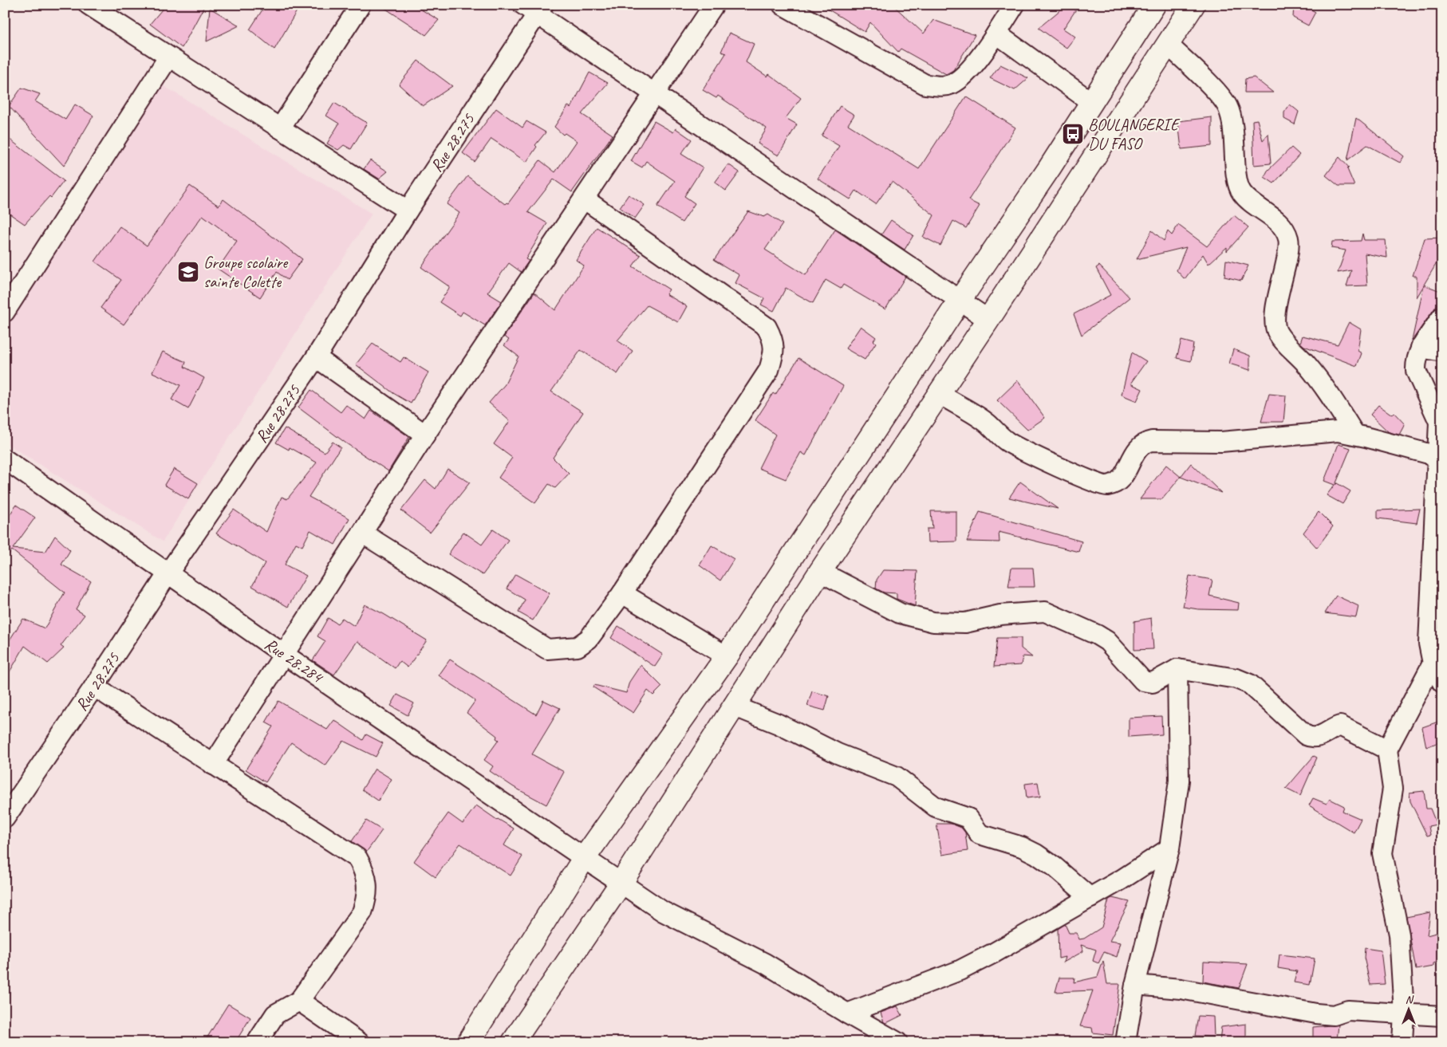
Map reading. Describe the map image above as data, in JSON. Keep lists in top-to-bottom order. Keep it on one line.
{"streets":{"street":["Rue 28.275","Rue 28.284"]},"crossings":[["Rue 28.275","Rue 28.284"]],"places":{"bus stop":["BOULANGERIE DU FASO"],"school or university":["Groupe scolaire sainte Colette"]},"north":"top"}
